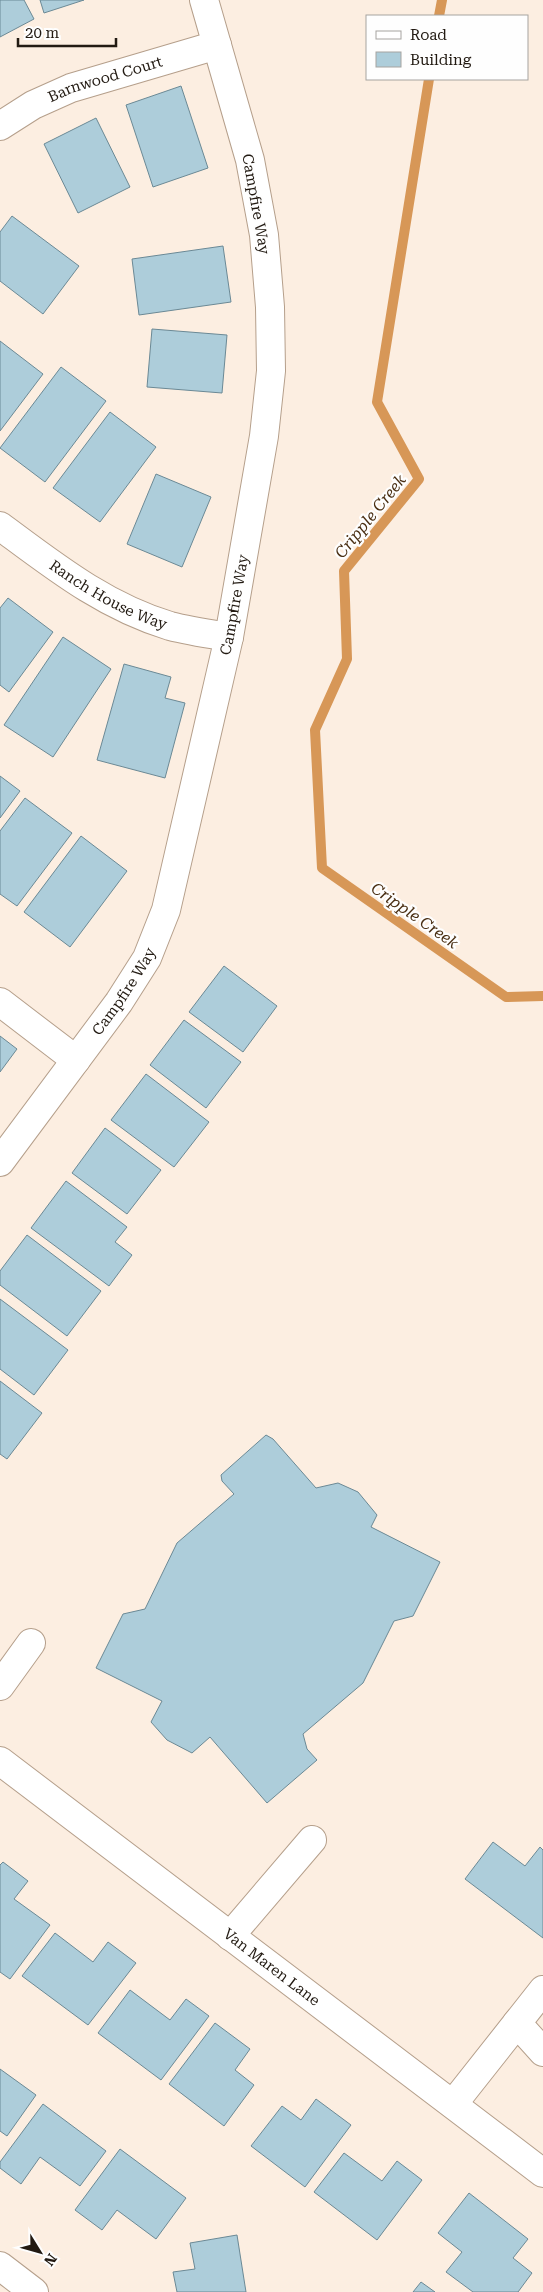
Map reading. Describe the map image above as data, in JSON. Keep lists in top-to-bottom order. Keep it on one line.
{"streets":{"street":["Barnwood Court","Campfire Way","Ranch House Way","Van Maren Lane"]},"crossings":[["Barnwood Court","Campfire Way"],["Campfire Way","Ranch House Way"]],"water":["Cripple Creek"],"legend":["Road","Building"],"scale_bar":"20 m","north":"bottom right"}
